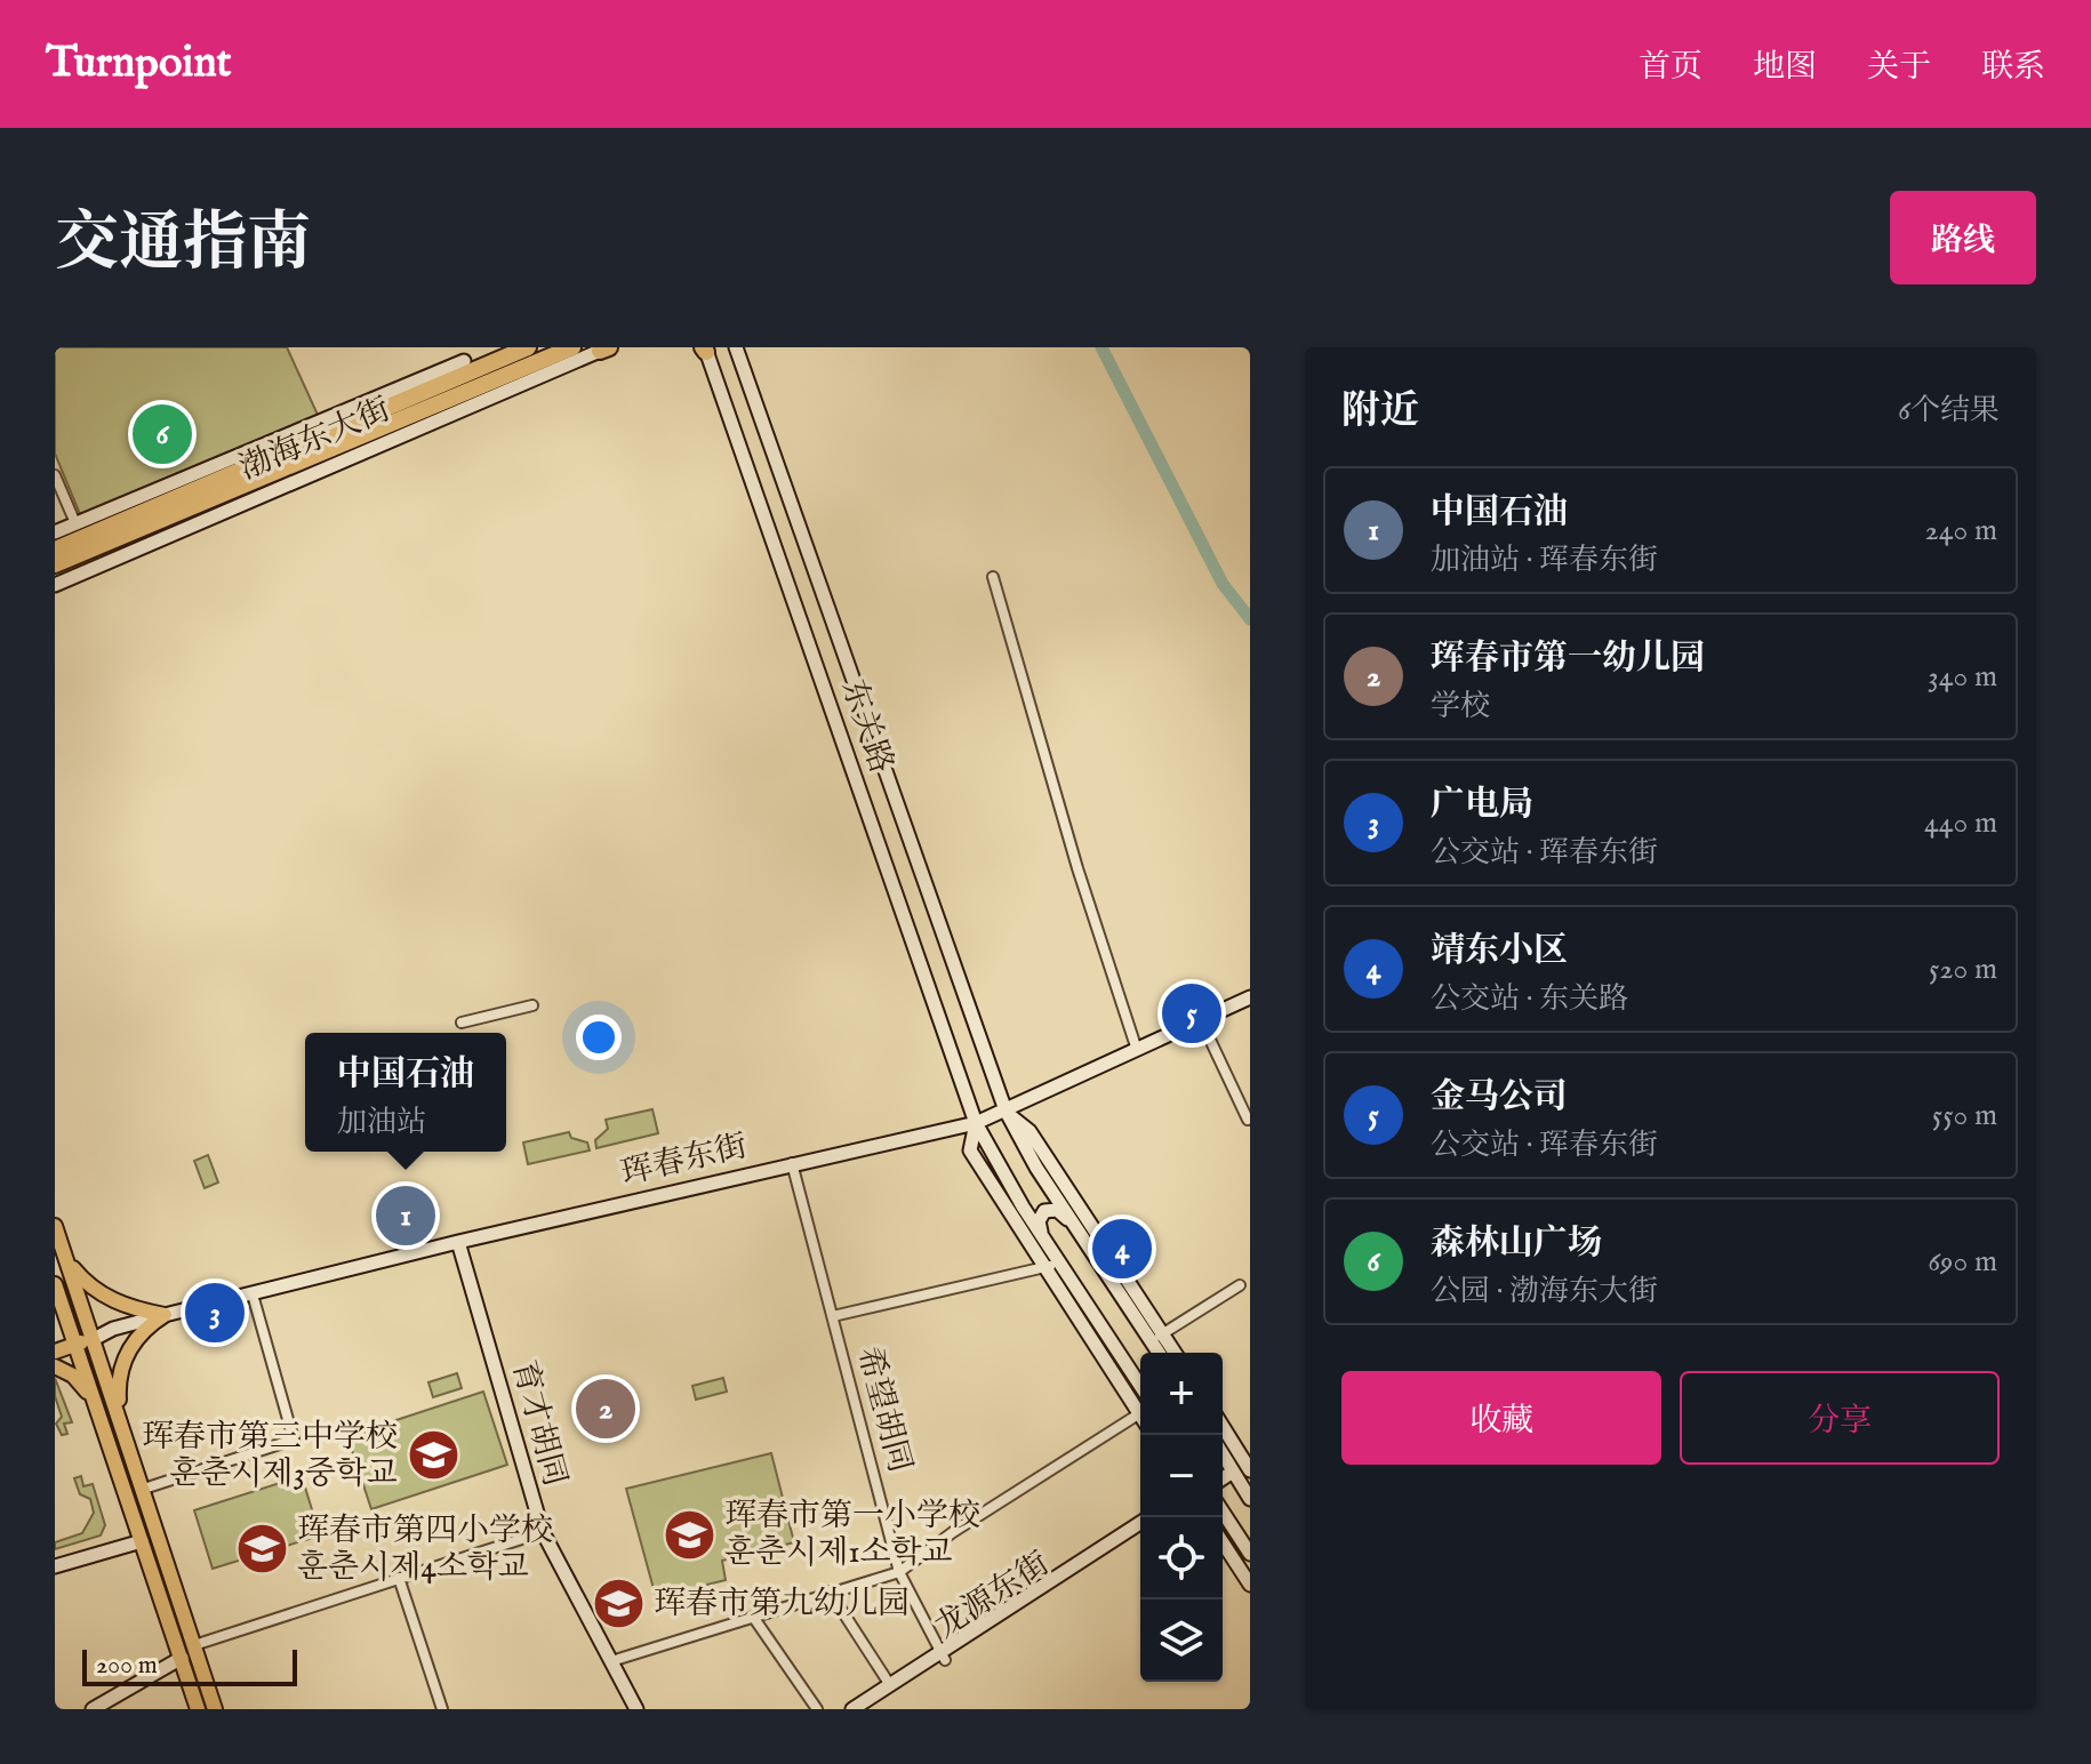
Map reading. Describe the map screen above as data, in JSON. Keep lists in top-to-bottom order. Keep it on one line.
{"streets":{"highway":["渤海东大街"],"main road":["东关路","珲春东街","育才胡同","龙源东街"],"street":["希望胡同"]},"crossings":[["东关路","珲春东街"],["珲春东街","希望胡同"],["珲春东街","育才胡同"],["希望胡同","龙源东街"]],"places":{"school or university":["珲春市第三中学校 훈춘시제3중학교","珲春市第一小学校 훈춘시제1소학교","珲春市第四小学校 훈춘시제4소학교","珲春市第九幼儿园"]},"scale_bar":"200 m","page":{"header":"Turnpoint","nav":["首页","地图","关于","联系"],"title":"交通指南","buttons":["路线",["收藏","分享"]],"heading":["附近","6个结果"],"pins":["6","5","1","4","3","2"],"list":[{"mark":"1","name":"中国石油","note":"加油站 · 珲春东街","value":"240 m"},{"mark":"2","name":"珲春市第一幼儿园","note":"学校","value":"340 m"},{"mark":"3","name":"广电局","note":"公交站 · 珲春东街","value":"440 m"},{"mark":"4","name":"靖东小区","note":"公交站 · 东关路","value":"520 m"},{"mark":"5","name":"金马公司","note":"公交站 · 珲春东街","value":"550 m"},{"mark":"6","name":"森林山广场","note":"公园 · 渤海东大街","value":"690 m"}],"popup":["中国石油","加油站"],"map_buttons":["+","−"],"scale":"200 m"}}
